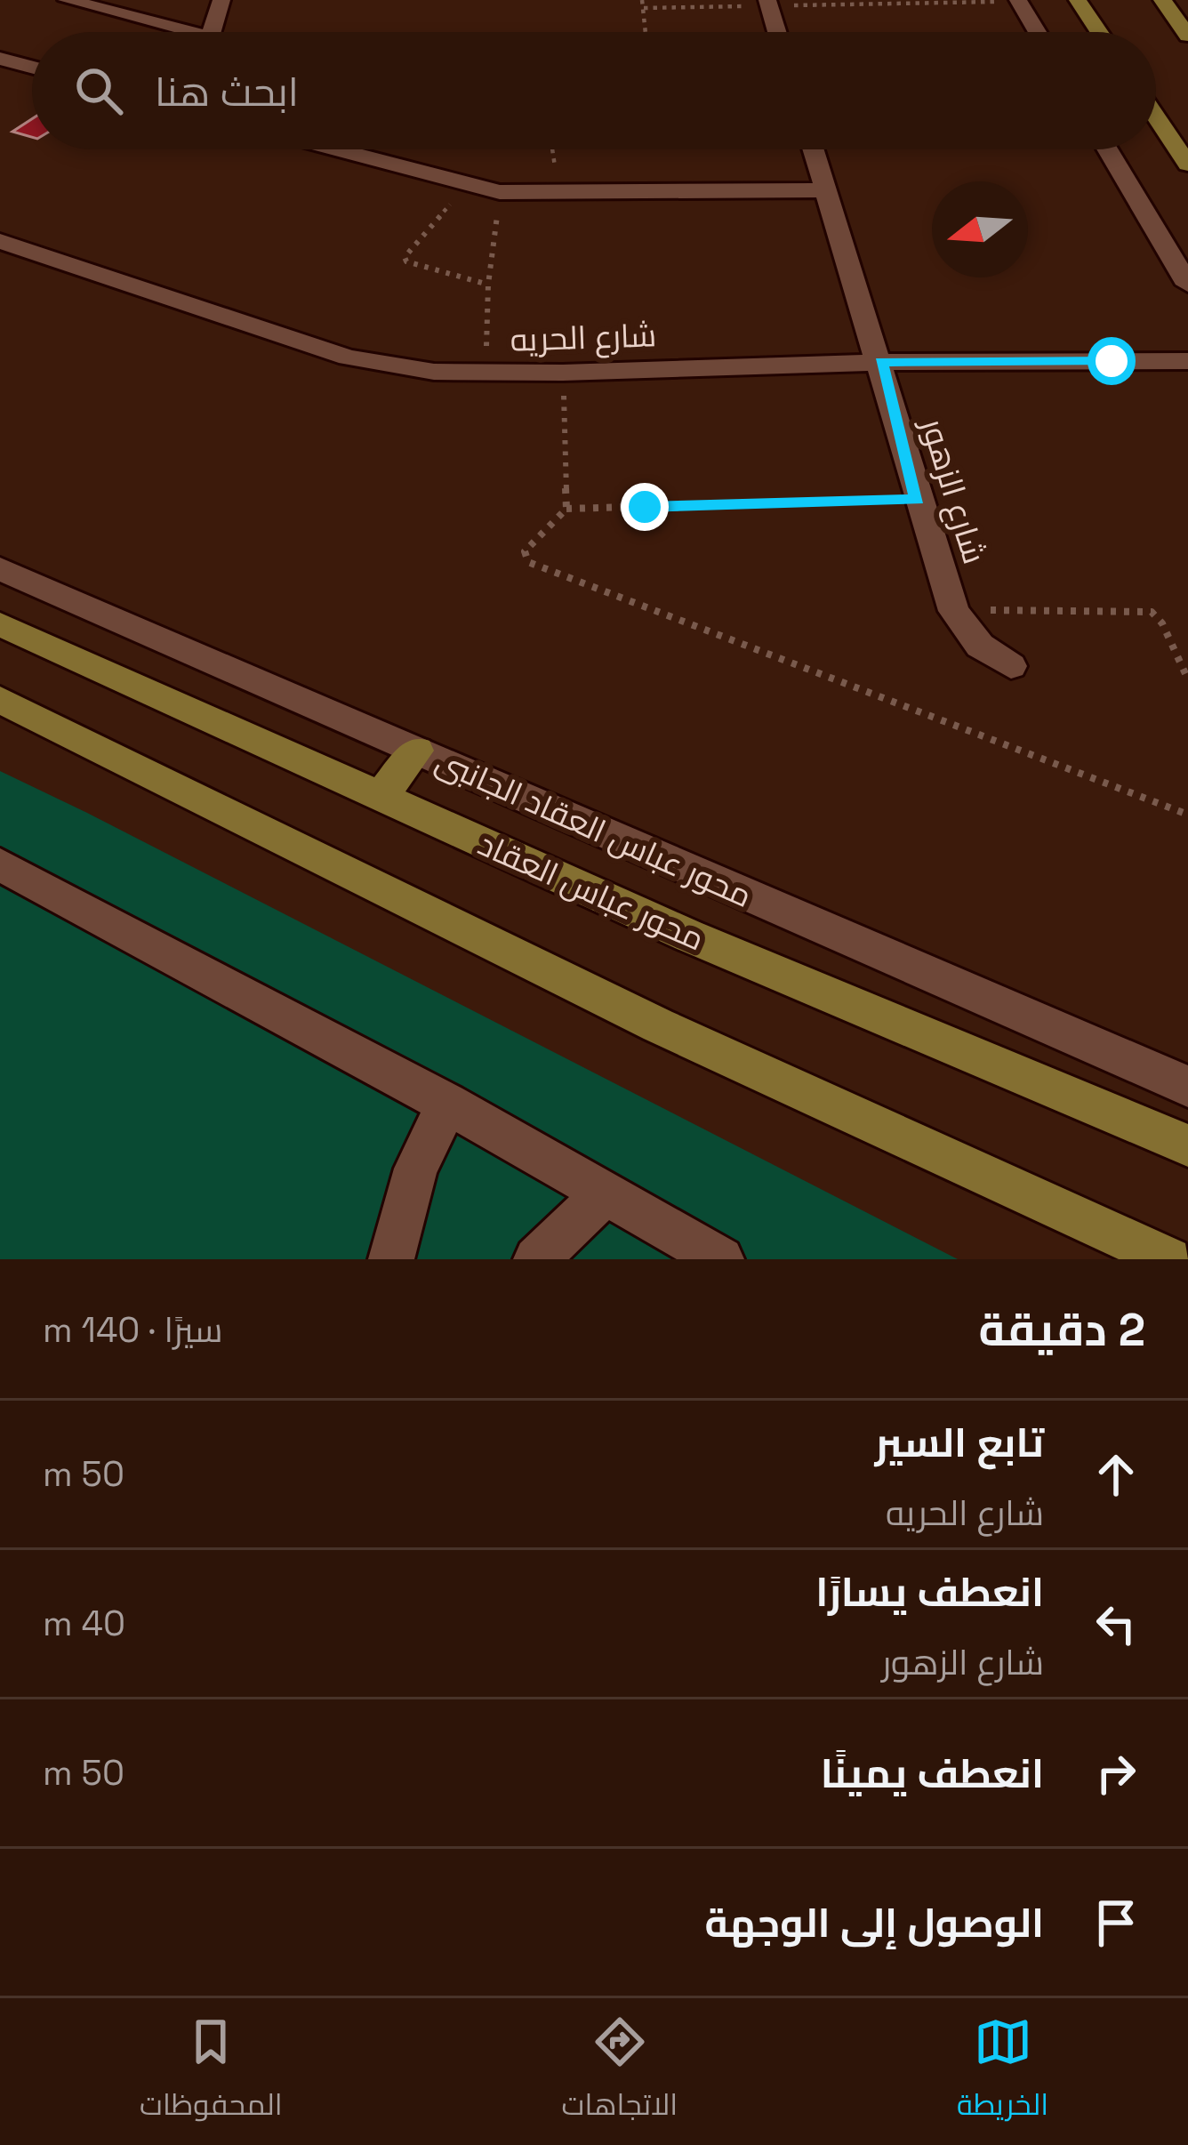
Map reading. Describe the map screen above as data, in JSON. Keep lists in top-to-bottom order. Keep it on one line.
{"streets":{"main road":["محور عباس العقاد"],"street":["شارع الحريه","شارع الزهور","محور عباس العقاد الجانبى"]},"crossings":[["شارع الحريه","شارع الزهور"]],"north":"left","page":{"search":"ابحث هنا","heading":["2 دقيقة","سيرًا · 140 m"],"list":[["تابع السير","شارع الحريه","50 m"],["انعطف يسارًا","شارع الزهور","40 m"],["انعطف يمينًا","50 m"],"الوصول إلى الوجهة"],"nav":["الخريطة","الاتجاهات","المحفوظات"]}}
